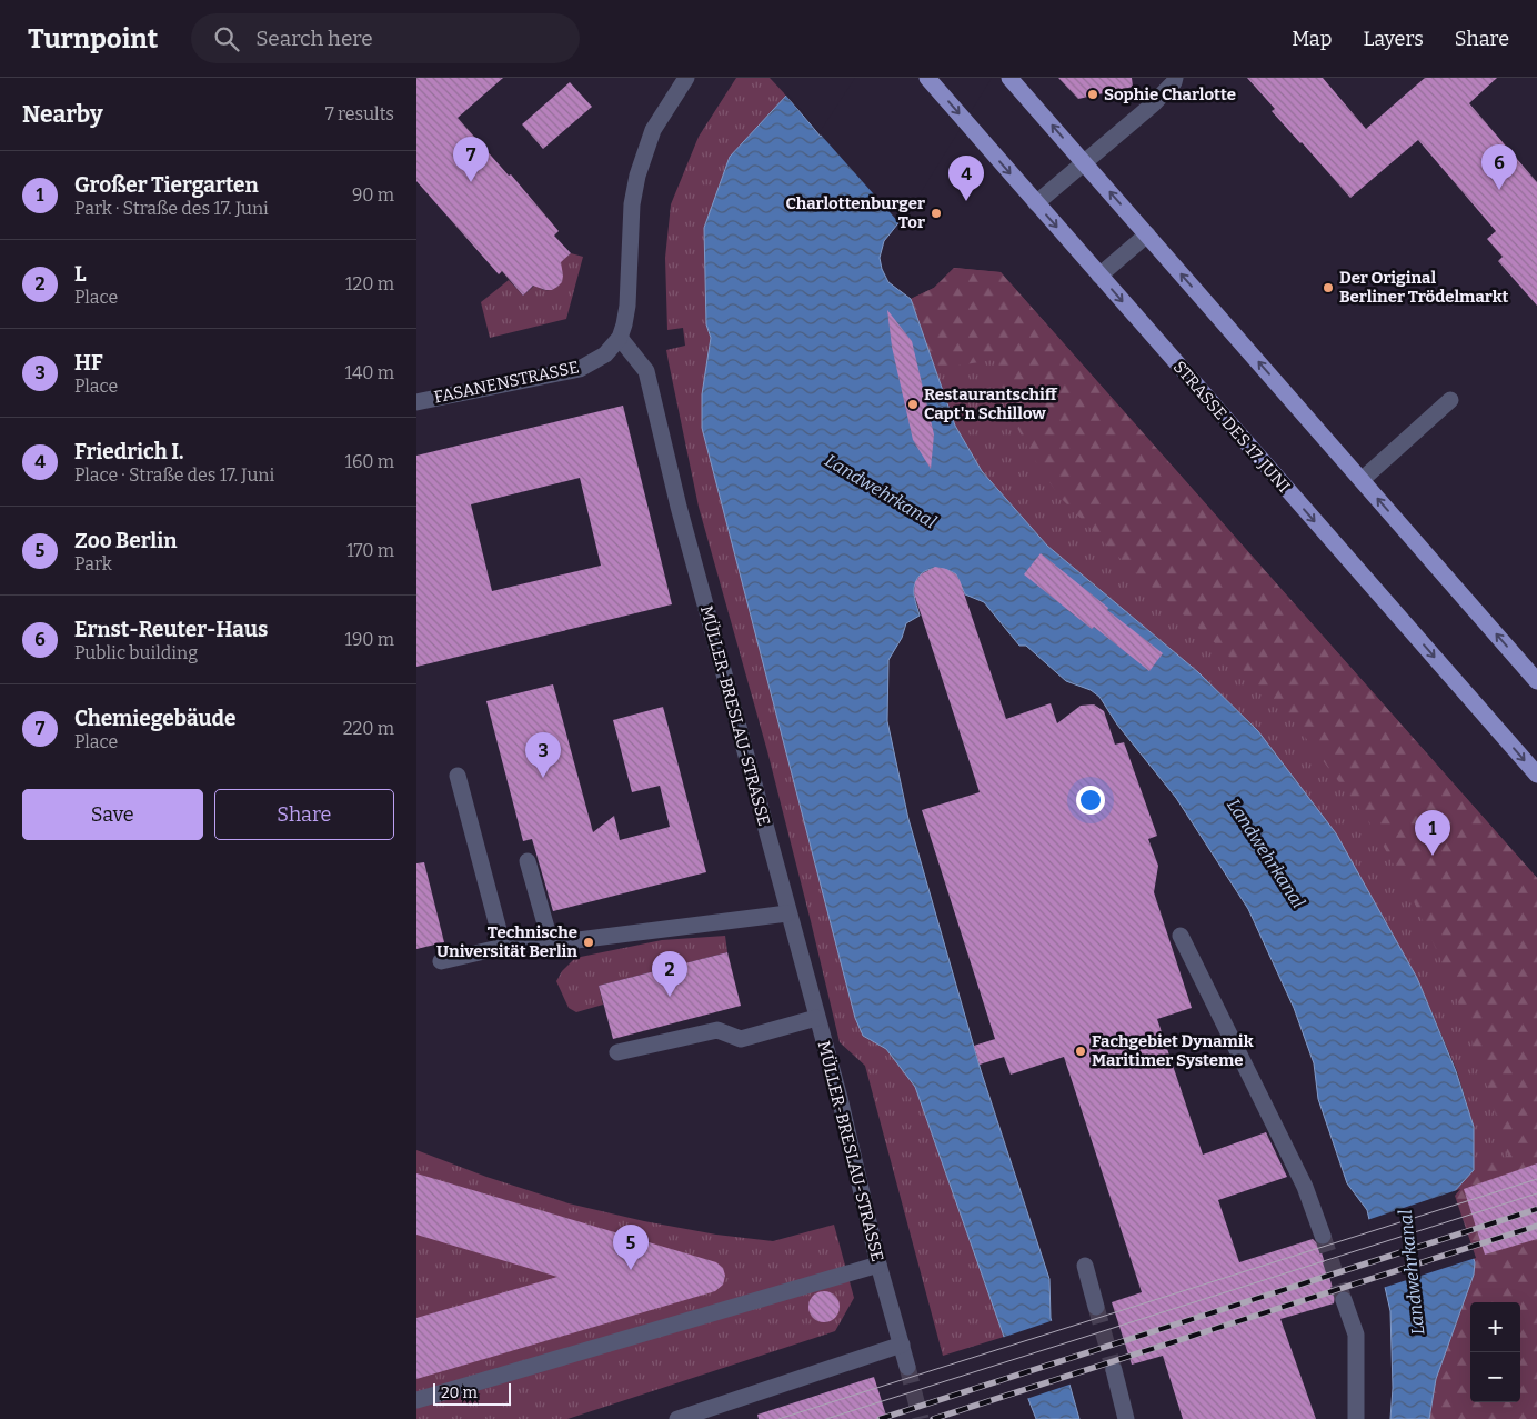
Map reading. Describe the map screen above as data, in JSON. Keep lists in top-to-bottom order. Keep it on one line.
{"streets":{"main road":["STRASSE DES 17. JUNI"],"street":["FASANENSTRASSE","MÜLLER-BRESLAU-STRASSE"]},"crossings":[["FASANENSTRASSE","MÜLLER-BRESLAU-STRASSE"]],"water":["Landwehrkanal"],"places":["Sophie Charlotte","Charlottenburger Tor","Der Original Berliner Trödelmarkt","Restaurantschiff Capt'n Schillow","Technische Universität Berlin","Fachgebiet Dynamik Maritimer Systeme"],"scale_bar":"20 m","page":{"header":"Turnpoint","search":"Search here","nav":["Map","Layers","Share"],"heading":["Nearby","7 results"],"pins":["7","6","4","3","1","2","5"],"list":[{"mark":"1","name":"Großer Tiergarten","note":"Park · Straße des 17. Juni","value":"90 m"},{"mark":"2","name":"L","note":"Place","value":"120 m"},{"mark":"3","name":"HF","note":"Place","value":"140 m"},{"mark":"4","name":"Friedrich I.","note":"Place · Straße des 17. Juni","value":"160 m"},{"mark":"5","name":"Zoo Berlin","note":"Park","value":"170 m"},{"mark":"6","name":"Ernst-Reuter-Haus","note":"Public building","value":"190 m"},{"mark":"7","name":"Chemiegebäude","note":"Place","value":"220 m"}],"buttons":["Save","Share"],"map_buttons":["+","−"],"scale":"20 m"}}
